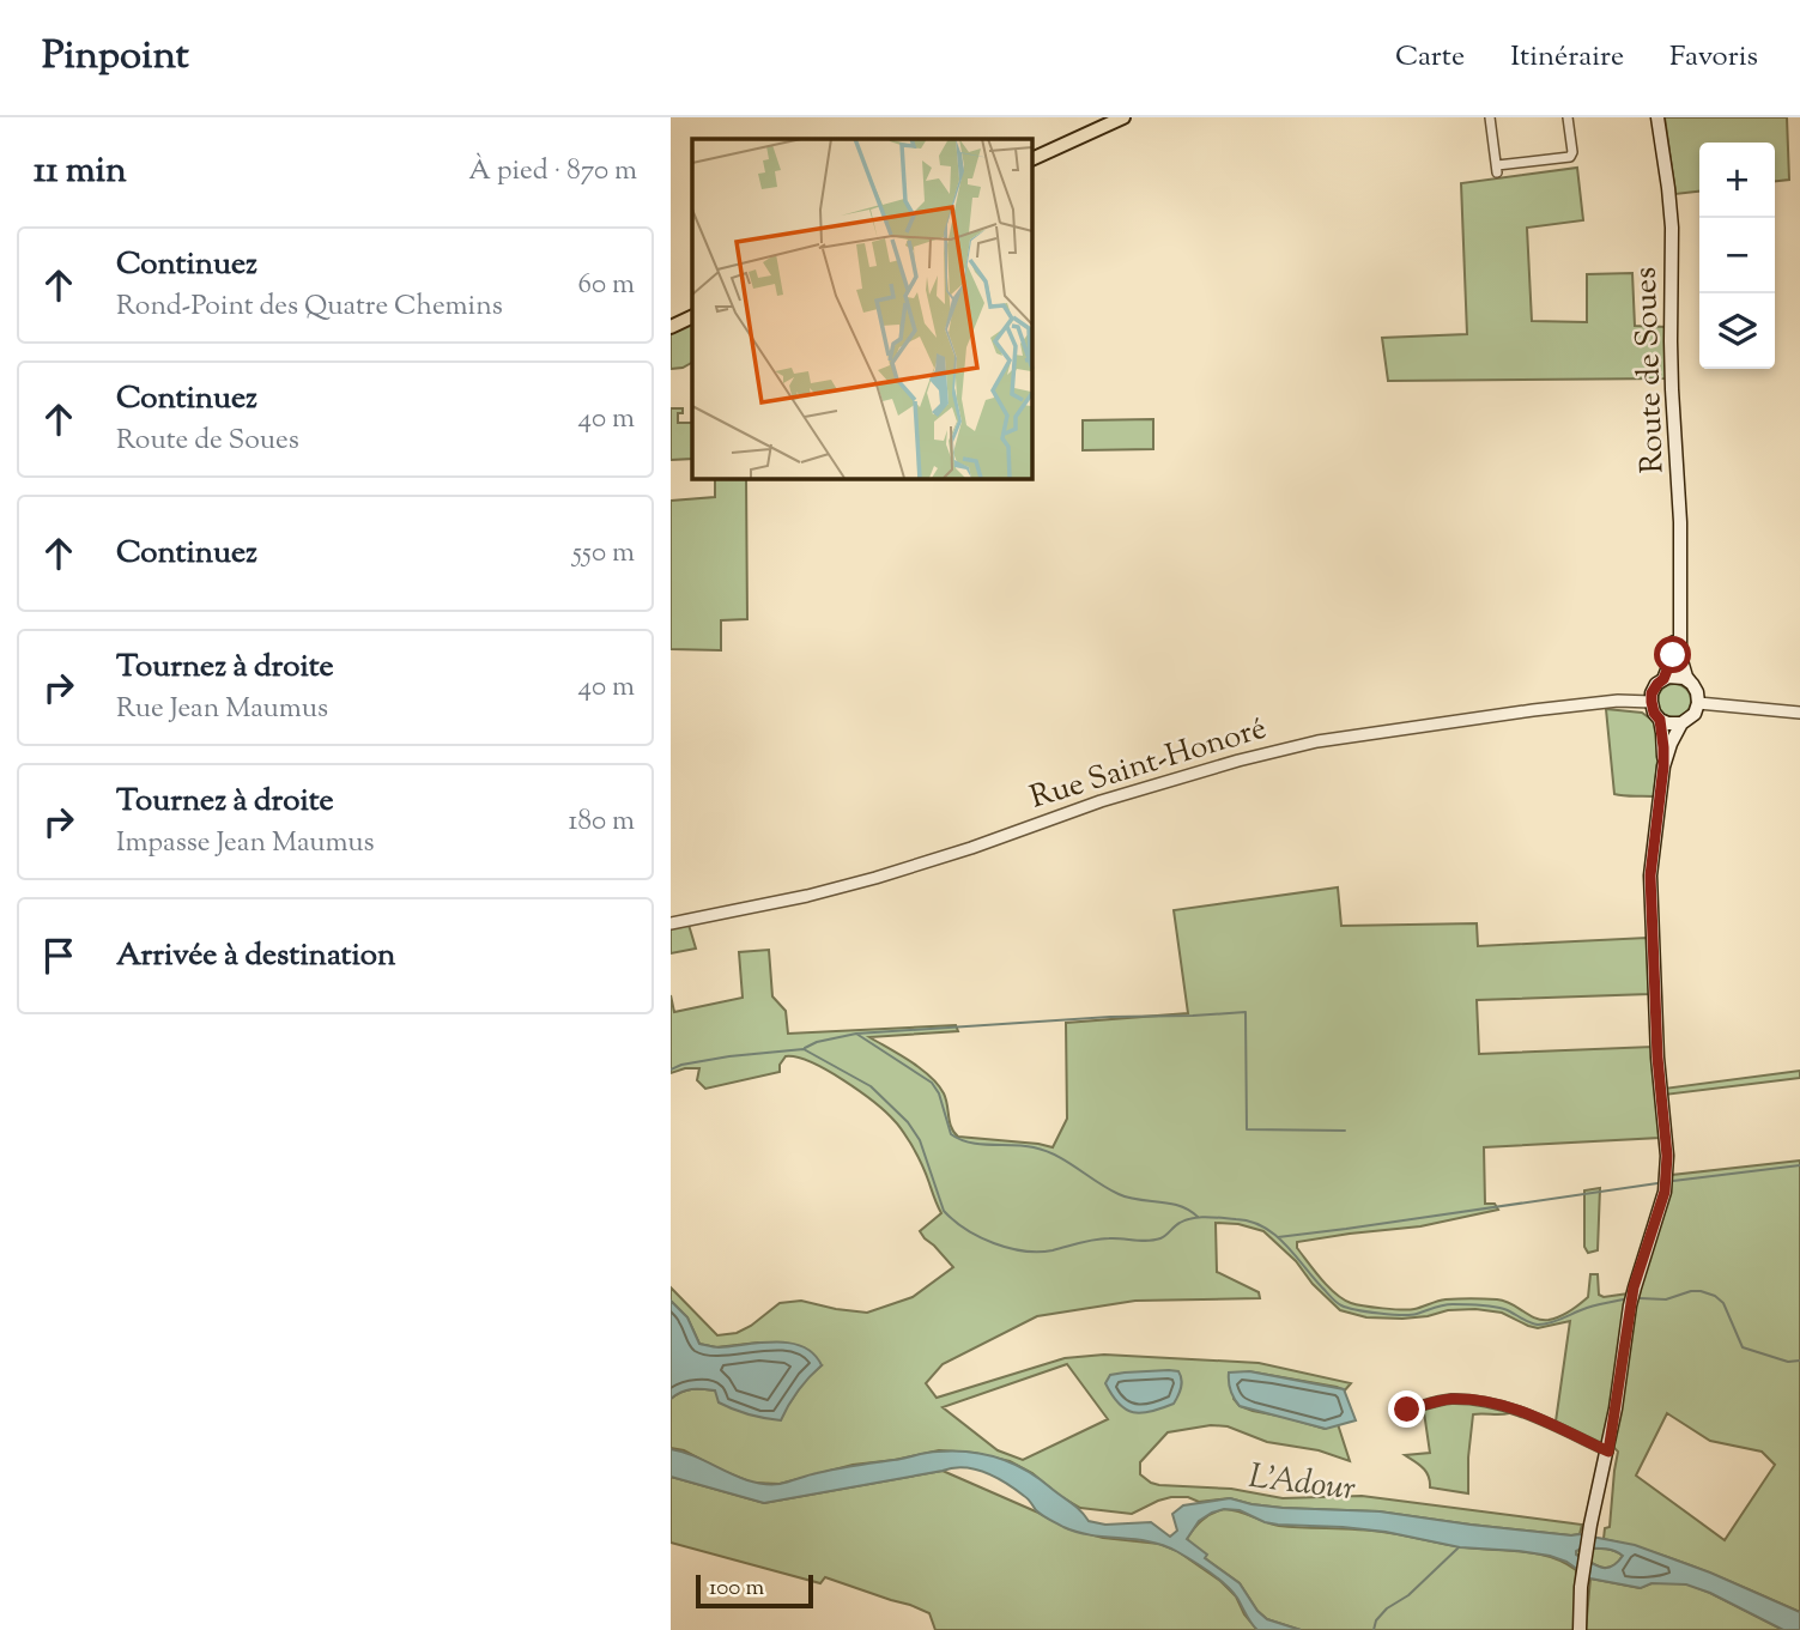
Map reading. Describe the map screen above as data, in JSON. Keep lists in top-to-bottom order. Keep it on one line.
{"streets":{"main road":["Route de Soues"],"street":["Rue Saint-Honoré"]},"crossings":[["Route de Soues","Rue Saint-Honoré"]],"water":["L'Adour"],"scale_bar":"100 m","page":{"header":"Pinpoint","nav":["Carte","Itinéraire","Favoris"],"heading":["11 min","À pied · 870 m"],"map_buttons":["+","−"],"list":[["Continuez","Rond-Point des Quatre Chemins","60 m"],["Continuez","Route de Soues","40 m"],["Continuez","550 m"],["Tournez à droite","Rue Jean Maumus","40 m"],["Tournez à droite","Impasse Jean Maumus","180 m"],"Arrivée à destination"],"scale":"100 m"}}
